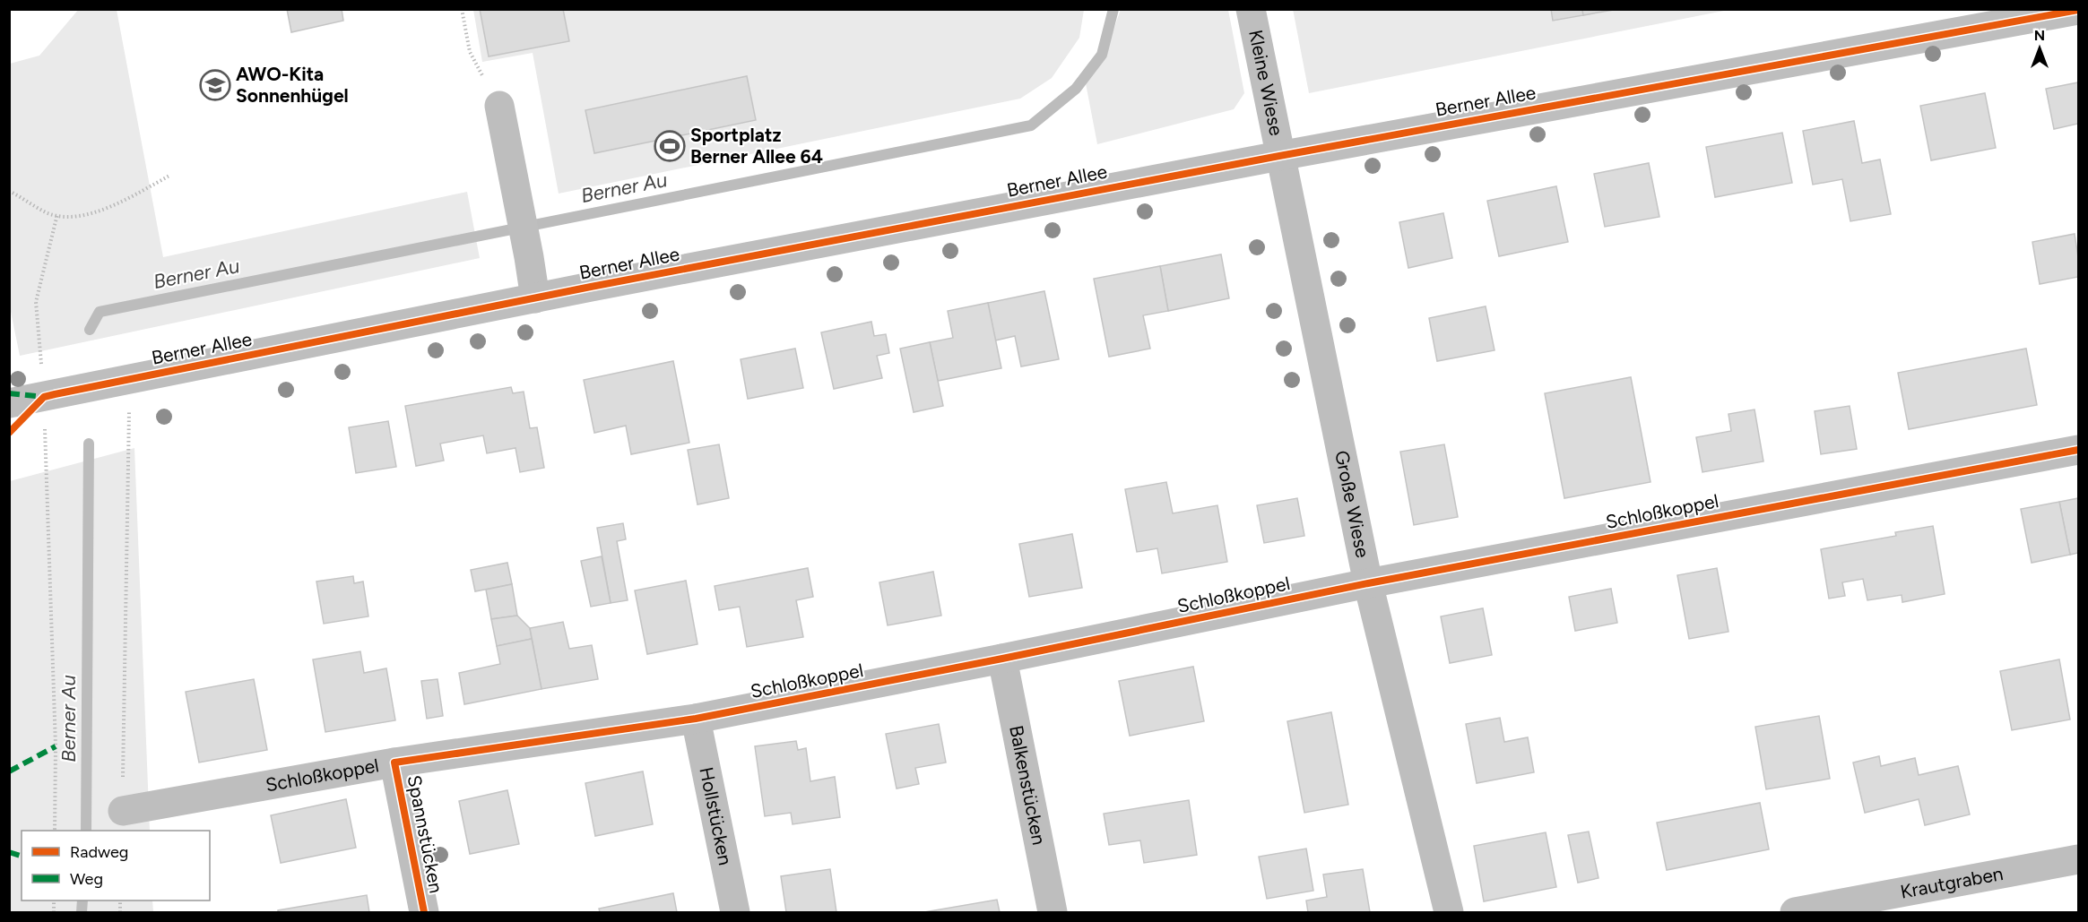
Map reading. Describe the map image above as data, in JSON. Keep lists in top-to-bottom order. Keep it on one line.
{"streets":{"street":["Kleine Wiese","Berner Allee","Große Wiese","Schloßkoppel","Balkenstücken","Hollstücken","Spannstücken","Krautgraben"]},"crossings":[["Kleine Wiese","Berner Allee"],["Kleine Wiese","Große Wiese"],["Berner Allee","Große Wiese"],["Große Wiese","Schloßkoppel"],["Schloßkoppel","Balkenstücken"],["Schloßkoppel","Hollstücken"],["Schloßkoppel","Spannstücken"]],"water":["Berner Au"],"places":{"school or university":["AWO-Kita Sonnenhügel"],"sports":["Sportplatz Berner Allee 64"]},"legend":["Radweg","Weg"],"north":"top"}
